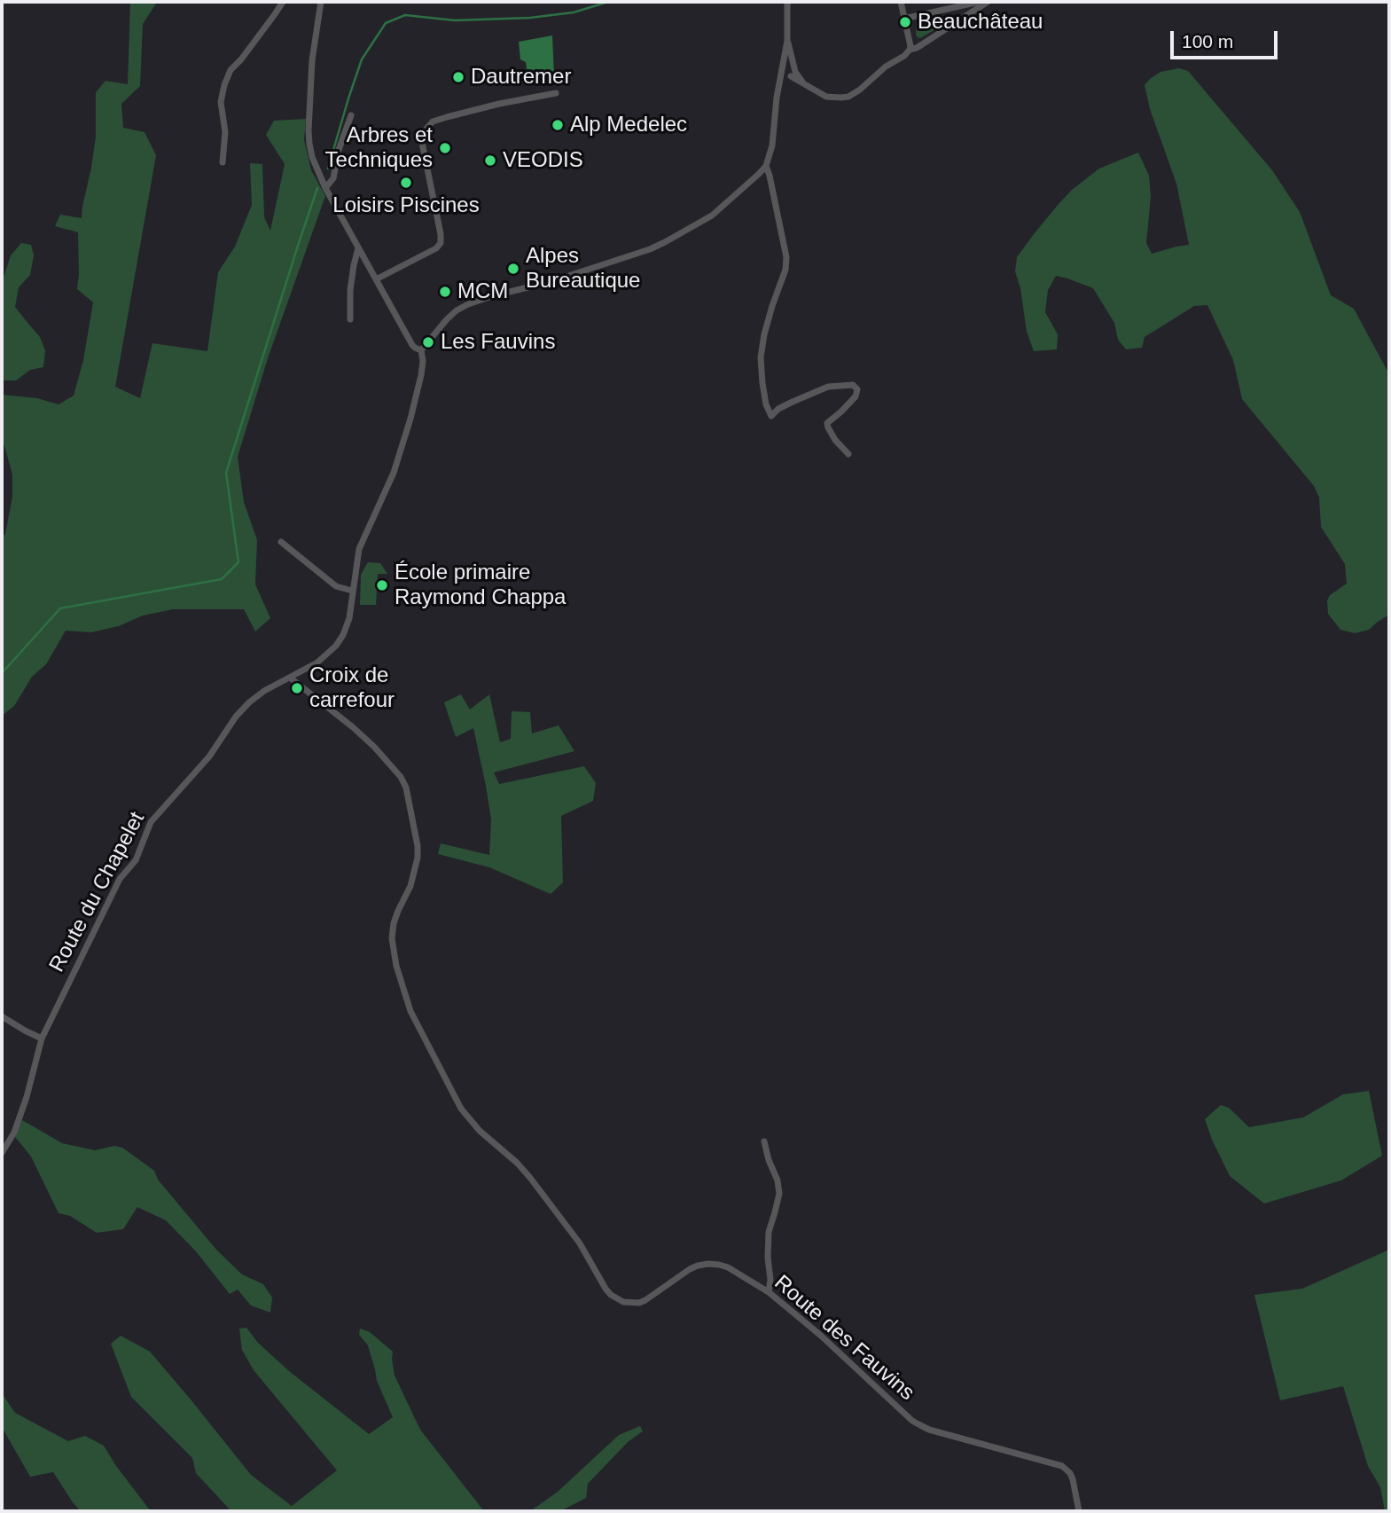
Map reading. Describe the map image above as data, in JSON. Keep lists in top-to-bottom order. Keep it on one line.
{"streets":{"street":["Route du Chapelet","Route des Fauvins"]},"crossings":[["Route du Chapelet","Route des Fauvins"]],"places":["Beauchâteau","Dautremer","Alp Medelec","Arbres et Techniques","VEODIS","Loisirs Piscines","Alpes Bureautique","MCM","Les Fauvins","École primaire Raymond Chappa","Croix de carrefour"],"scale_bar":"100 m"}
